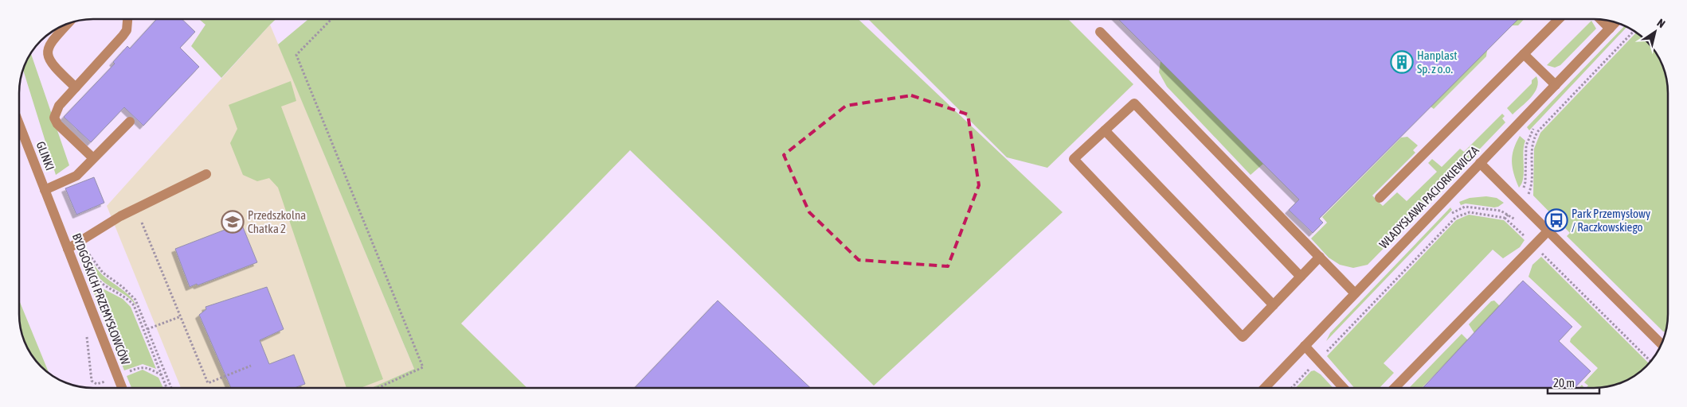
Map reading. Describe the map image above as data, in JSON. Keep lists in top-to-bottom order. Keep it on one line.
{"streets":{"street":["GLINKI","WŁADYSŁAWA PACIORKIEWICZA","BYDGOSKICH PRZEMYSŁOWCÓW"]},"crossings":[["GLINKI","BYDGOSKICH PRZEMYSŁOWCÓW"]],"places":{"building":["Hanplast Sp. z o.o."],"bus stop":["Park Przemysłowy / Raczkowskiego"],"school or university":["Przedszkolna Chatka 2"]},"scale_bar":"20 m","north":"top right"}
